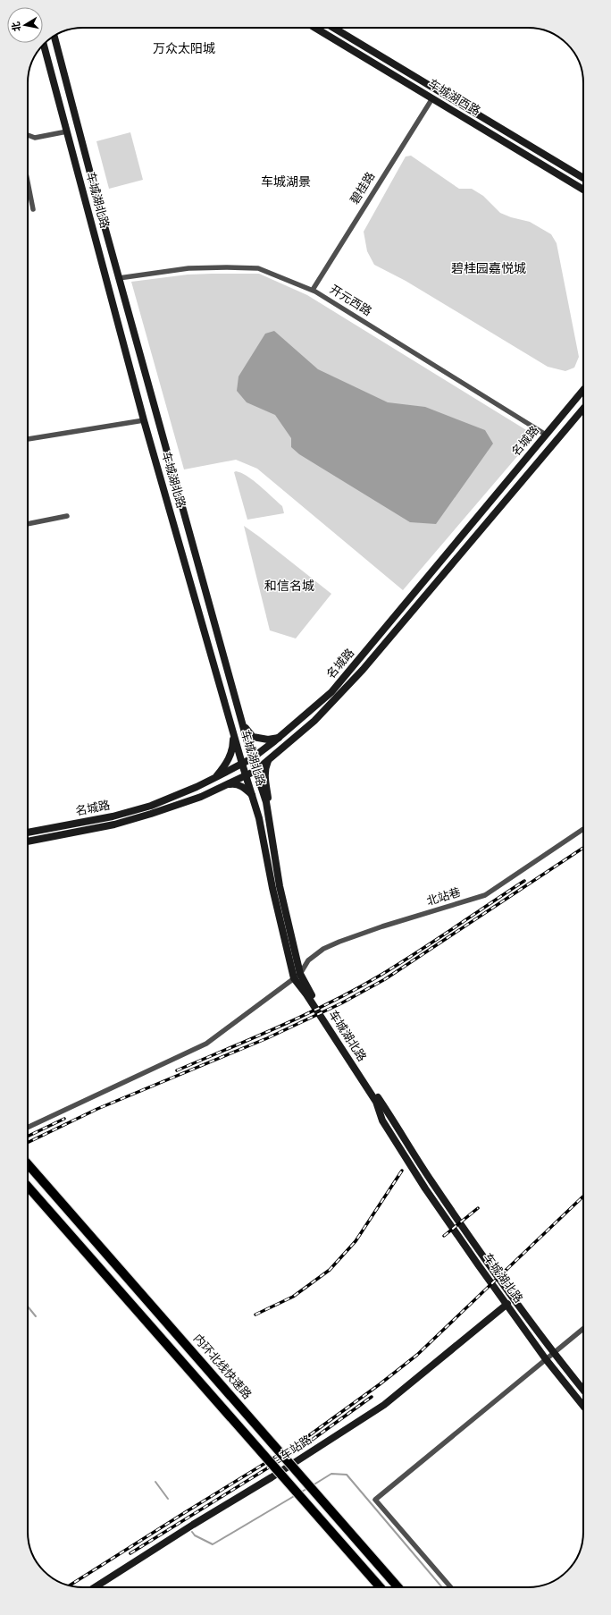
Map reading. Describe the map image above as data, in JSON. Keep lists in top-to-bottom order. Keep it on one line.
{"streets":{"highway":["内环北线快速路"],"main road":["车城湖西路","车城湖北路","名城路","车站路"],"street":["碧桂路","开元西路","北站巷"]},"crossings":[["车城湖西路","碧桂路"],["碧桂路","开元西路"],["车城湖北路","开元西路"],["车城湖北路","名城路"],["车城湖北路","北站巷"],["车城湖北路","车站路"],["开元西路","名城路"]],"districts":["万众太阳城","车城湖景","碧桂园·嘉悦城","和信名城"],"north":"left"}
